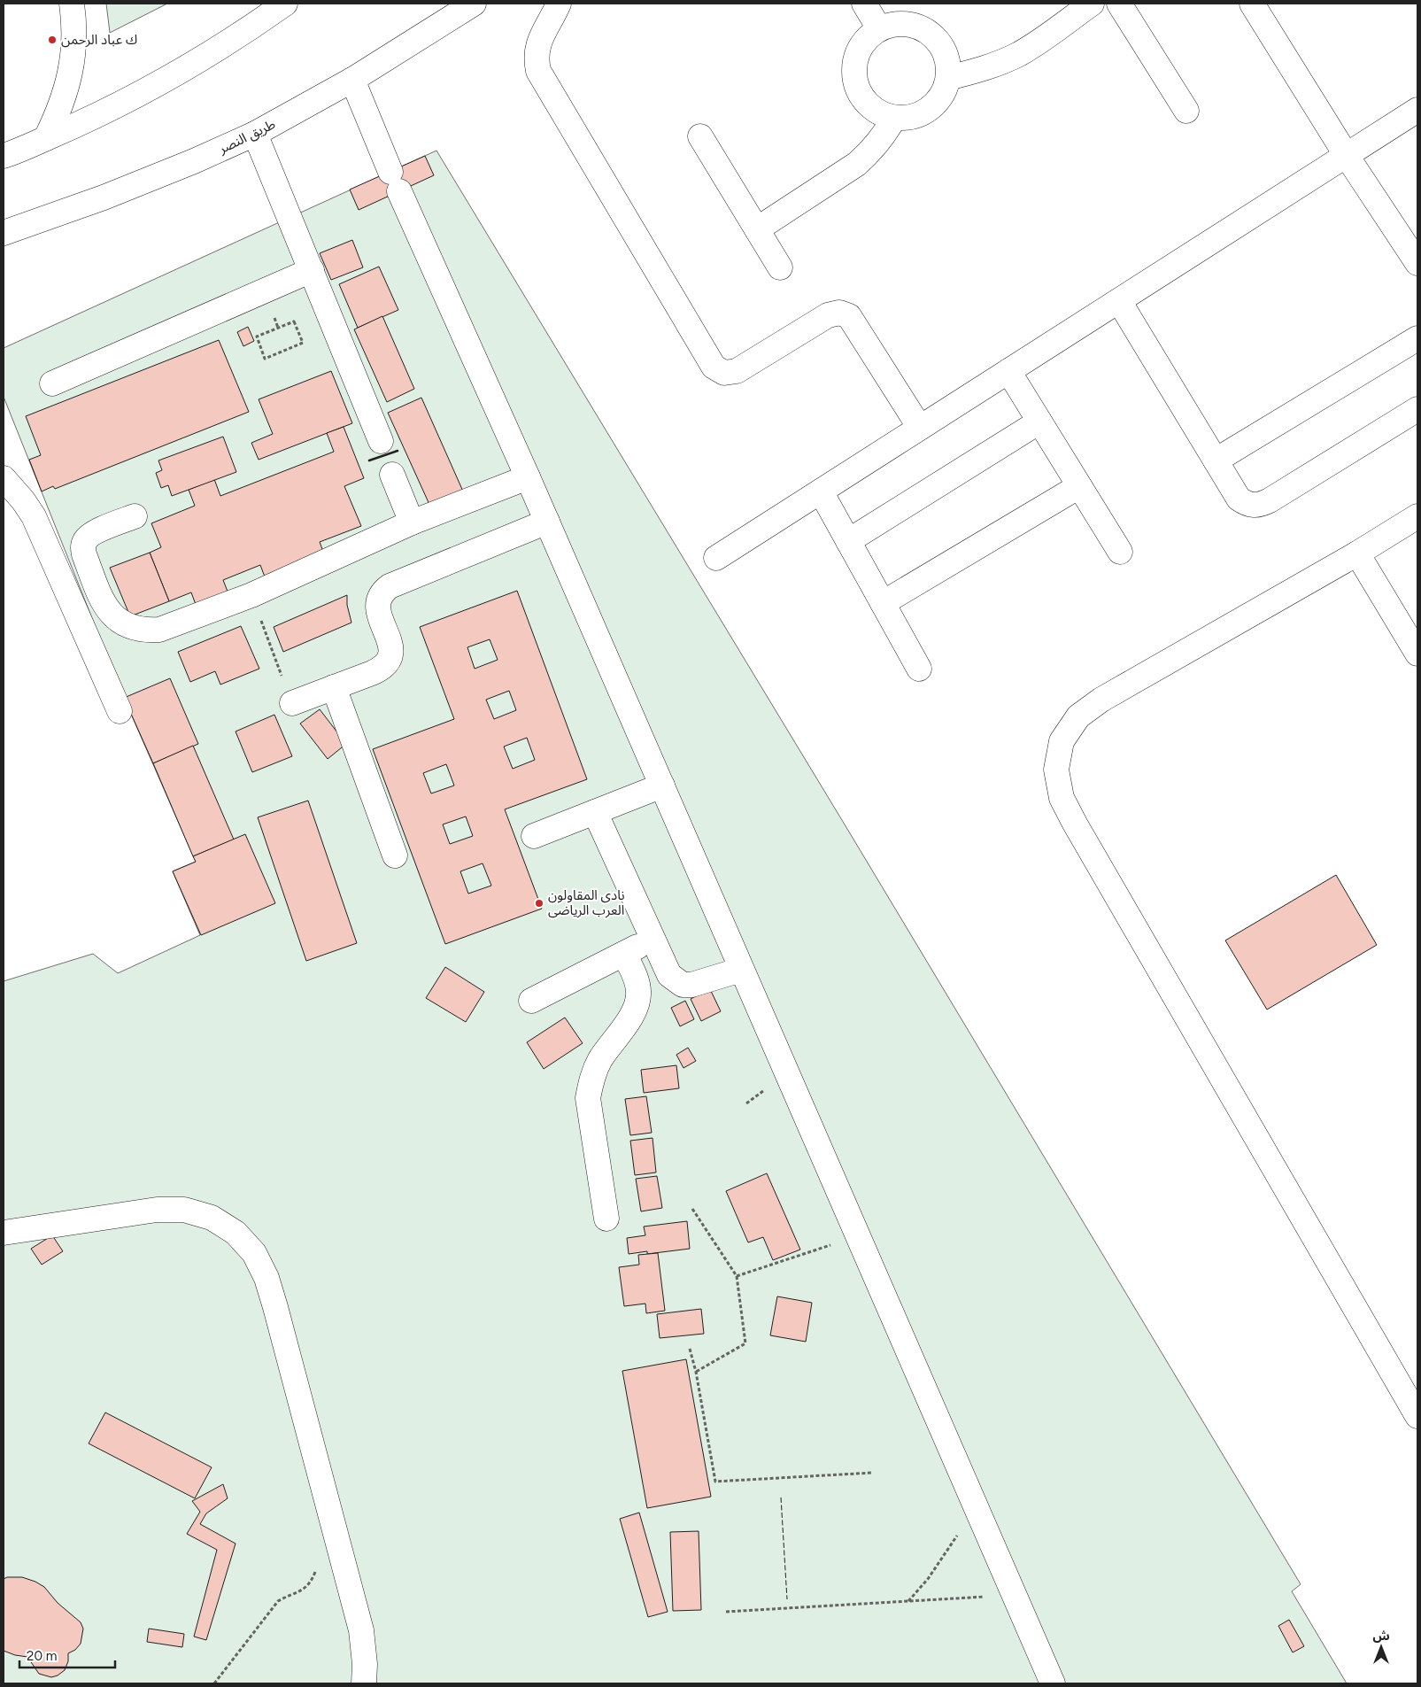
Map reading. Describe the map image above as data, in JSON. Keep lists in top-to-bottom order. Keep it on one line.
{"streets":{"main road":["طريق النصر"]},"places":["ك عباد الرحمن","نادى المقاولون العرب الرياضى"],"scale_bar":"20 m","north":"top"}
